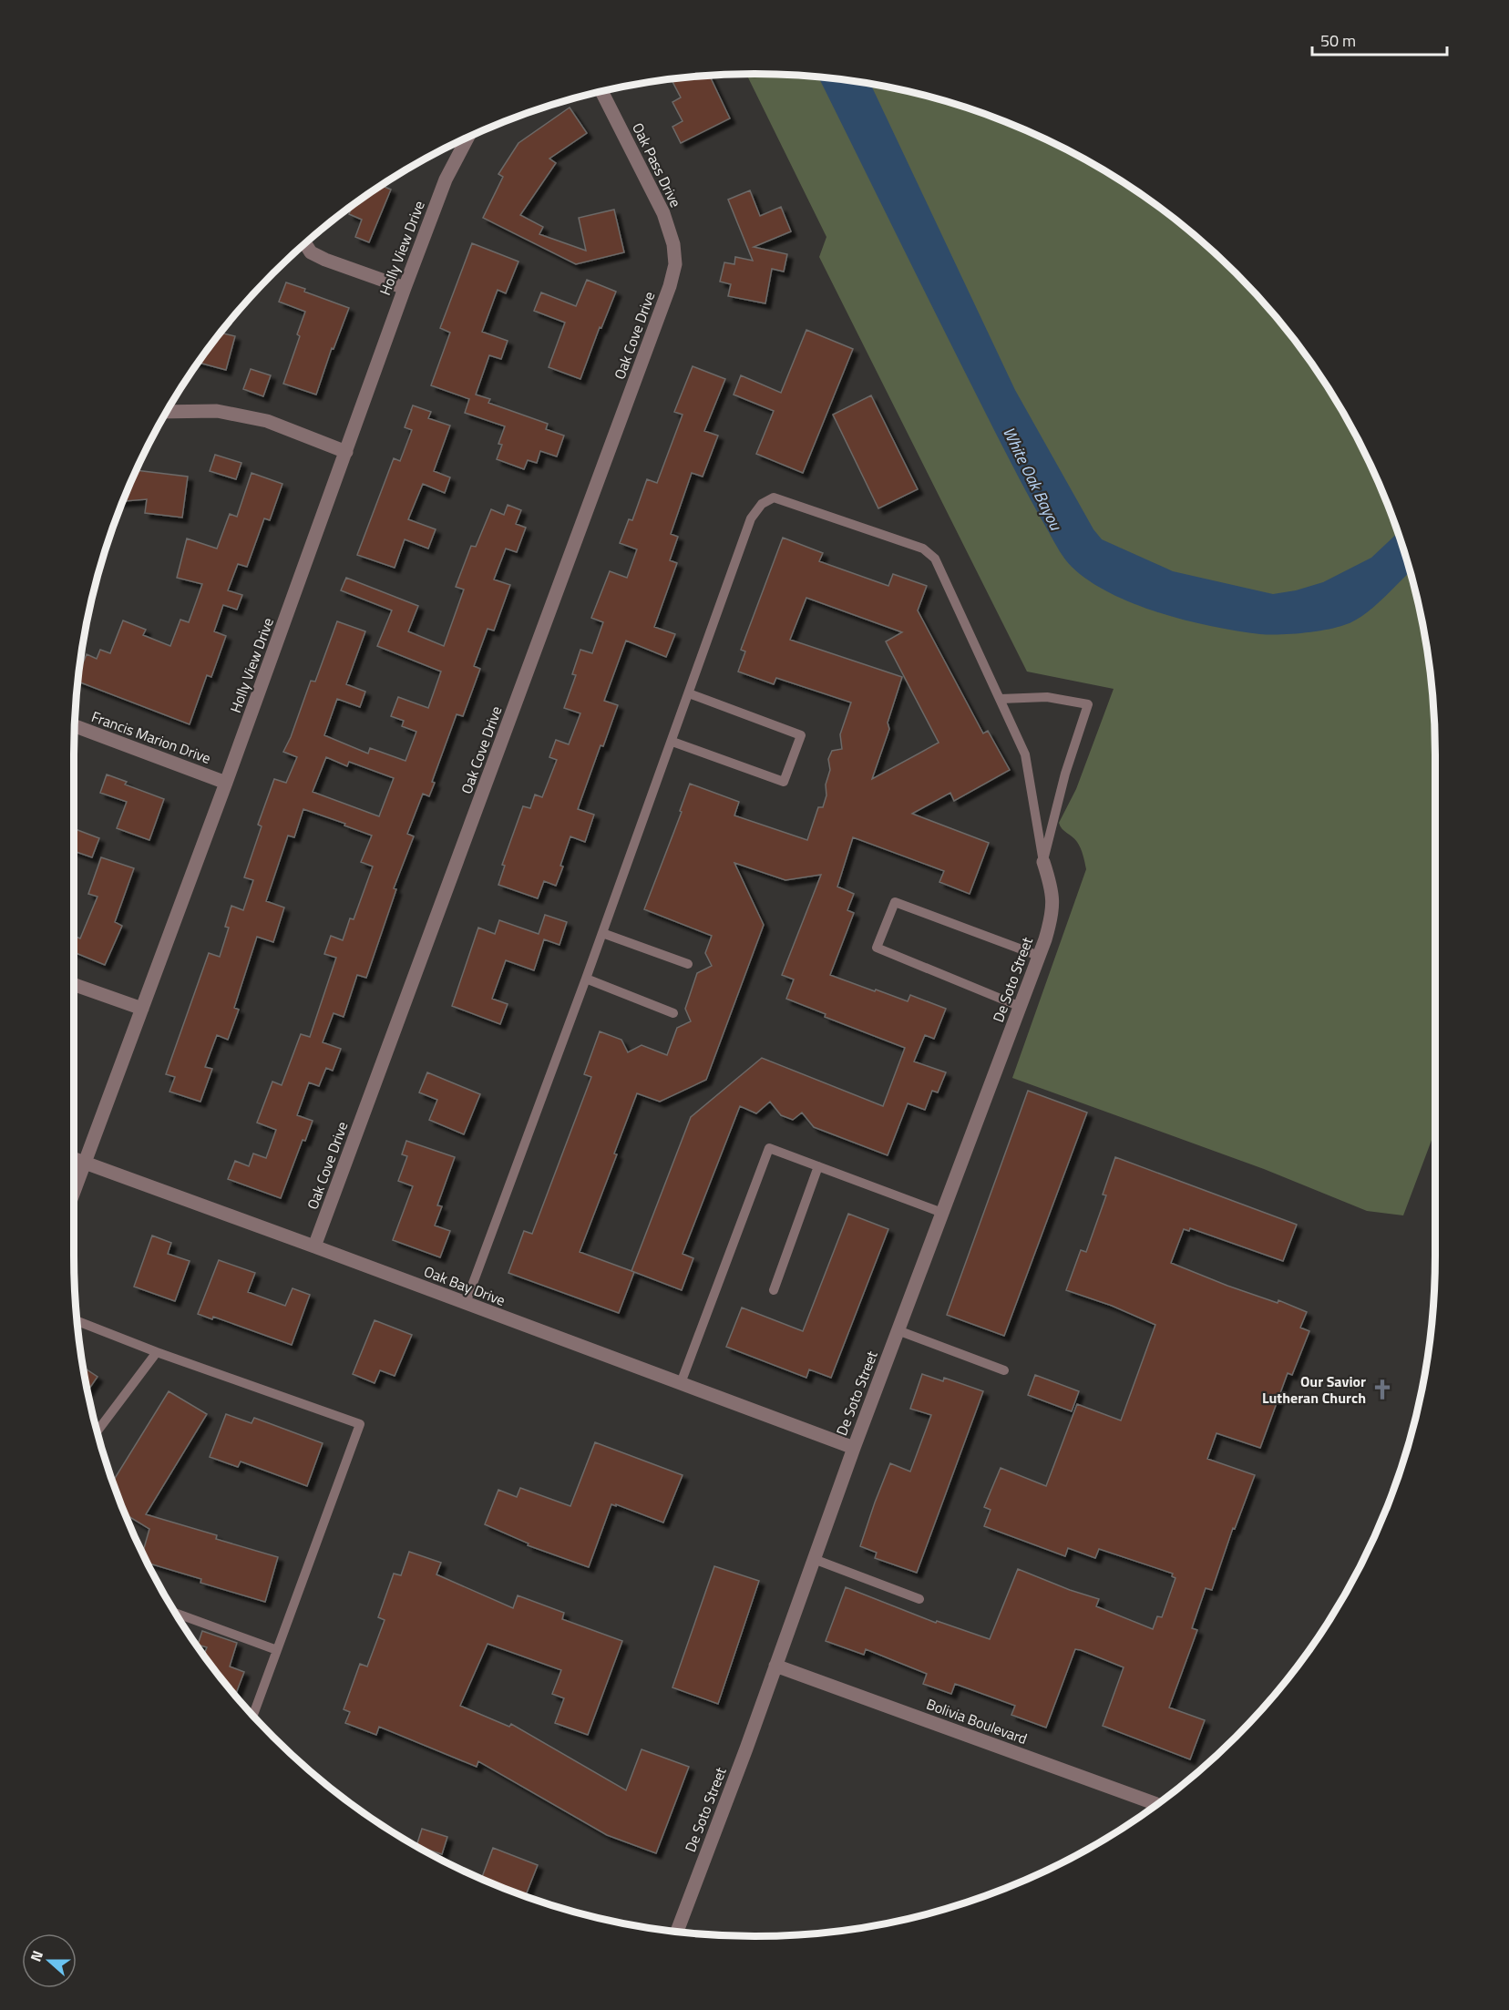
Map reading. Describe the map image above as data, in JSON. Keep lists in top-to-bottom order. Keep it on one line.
{"streets":{"street":["Oak Pass Drive","Holly View Drive","Oak Cove Drive","Francis Marion Drive","De Soto Street","Oak Bay Drive","Bolivia Boulevard"]},"crossings":[["Oak Pass Drive","Oak Cove Drive"],["Holly View Drive","Francis Marion Drive"],["Holly View Drive","Oak Bay Drive"],["Oak Cove Drive","Oak Bay Drive"],["De Soto Street","Oak Bay Drive"],["De Soto Street","Bolivia Boulevard"]],"water":["White Oak Bayou"],"places":{"church":["Our Savior Lutheran Church"]},"scale_bar":"50 m","north":"left"}
